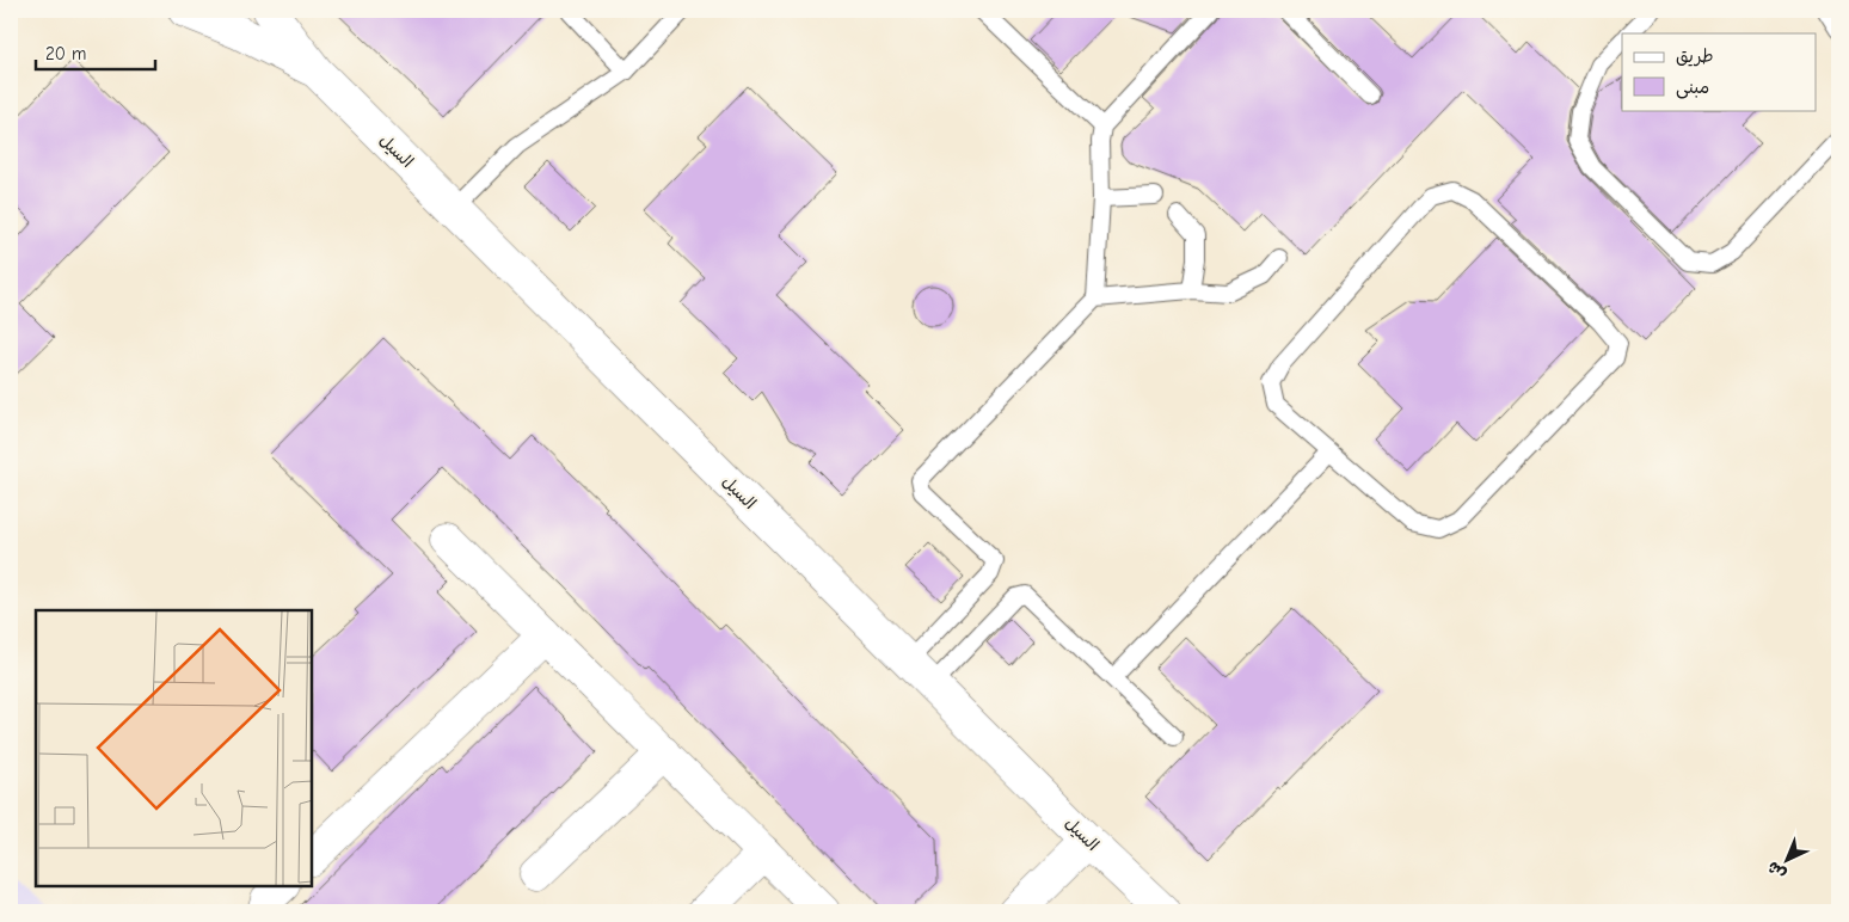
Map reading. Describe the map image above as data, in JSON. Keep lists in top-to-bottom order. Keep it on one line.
{"streets":{"street":["السيل"]},"legend":["طريق","مبنى"],"scale_bar":"20 m","north":"bottom left"}
